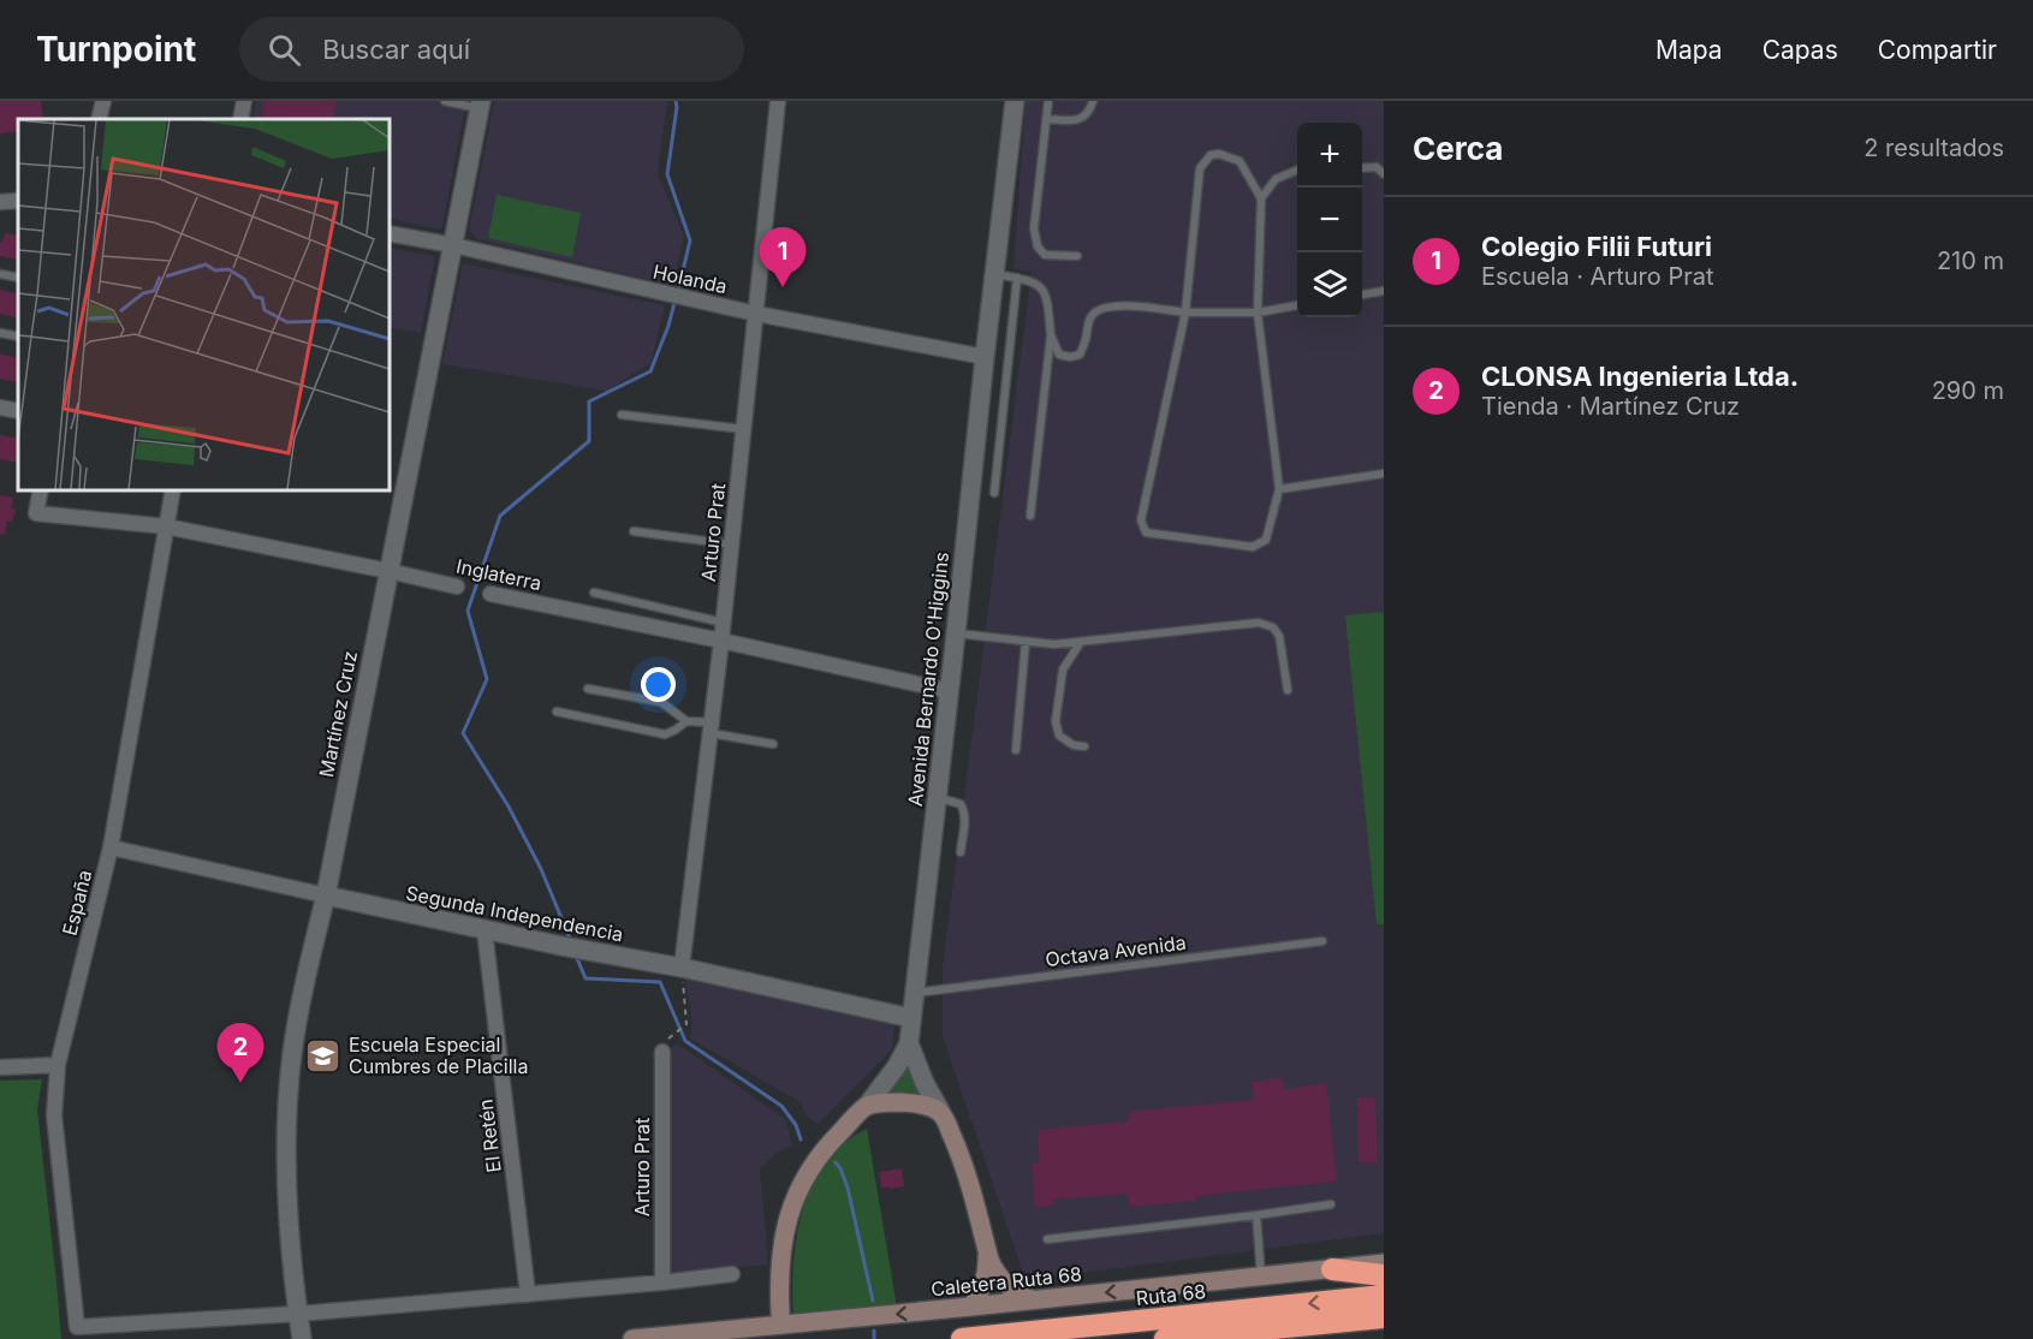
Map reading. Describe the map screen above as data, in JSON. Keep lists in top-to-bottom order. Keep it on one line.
{"streets":{"highway":["Ruta 68"],"main road":["Avenida Bernardo O'Higgins","Caletera Ruta 68"],"street":["Holanda","Arturo Prat","Inglaterra","Martínez Cruz","España","Segunda Independencia","El Retén"],"lane":["Octava Avenida"]},"crossings":[["Holanda","Arturo Prat"],["Holanda","Avenida Bernardo O'Higgins"],["Holanda","Martínez Cruz"],["Arturo Prat","Inglaterra"],["Arturo Prat","Segunda Independencia"],["Inglaterra","Avenida Bernardo O'Higgins"],["Inglaterra","Martínez Cruz"],["Inglaterra","España"],["Avenida Bernardo O'Higgins","Segunda Independencia"],["Avenida Bernardo O'Higgins","Octava Avenida"],["Avenida Bernardo O'Higgins","Caletera Ruta 68"],["Martínez Cruz","España"],["Martínez Cruz","Segunda Independencia"],["España","Segunda Independencia"],["Segunda Independencia","El Retén"]],"one_way":["Caletera Ruta 68"],"places":{"school or university":["Escuela Especial Cumbres de Placilla"]},"page":{"header":"Turnpoint","search":"Buscar aquí","nav":["Mapa","Capas","Compartir"],"heading":["Cerca","2 resultados"],"map_buttons":["+","−"],"list":[{"mark":"1","name":"Colegio Filii Futuri","note":"Escuela · Arturo Prat","value":"210 m"},{"mark":"2","name":"CLONSA Ingenieria Ltda.","note":"Tienda · Martínez Cruz","value":"290 m"}],"pins":["1","2"]}}
